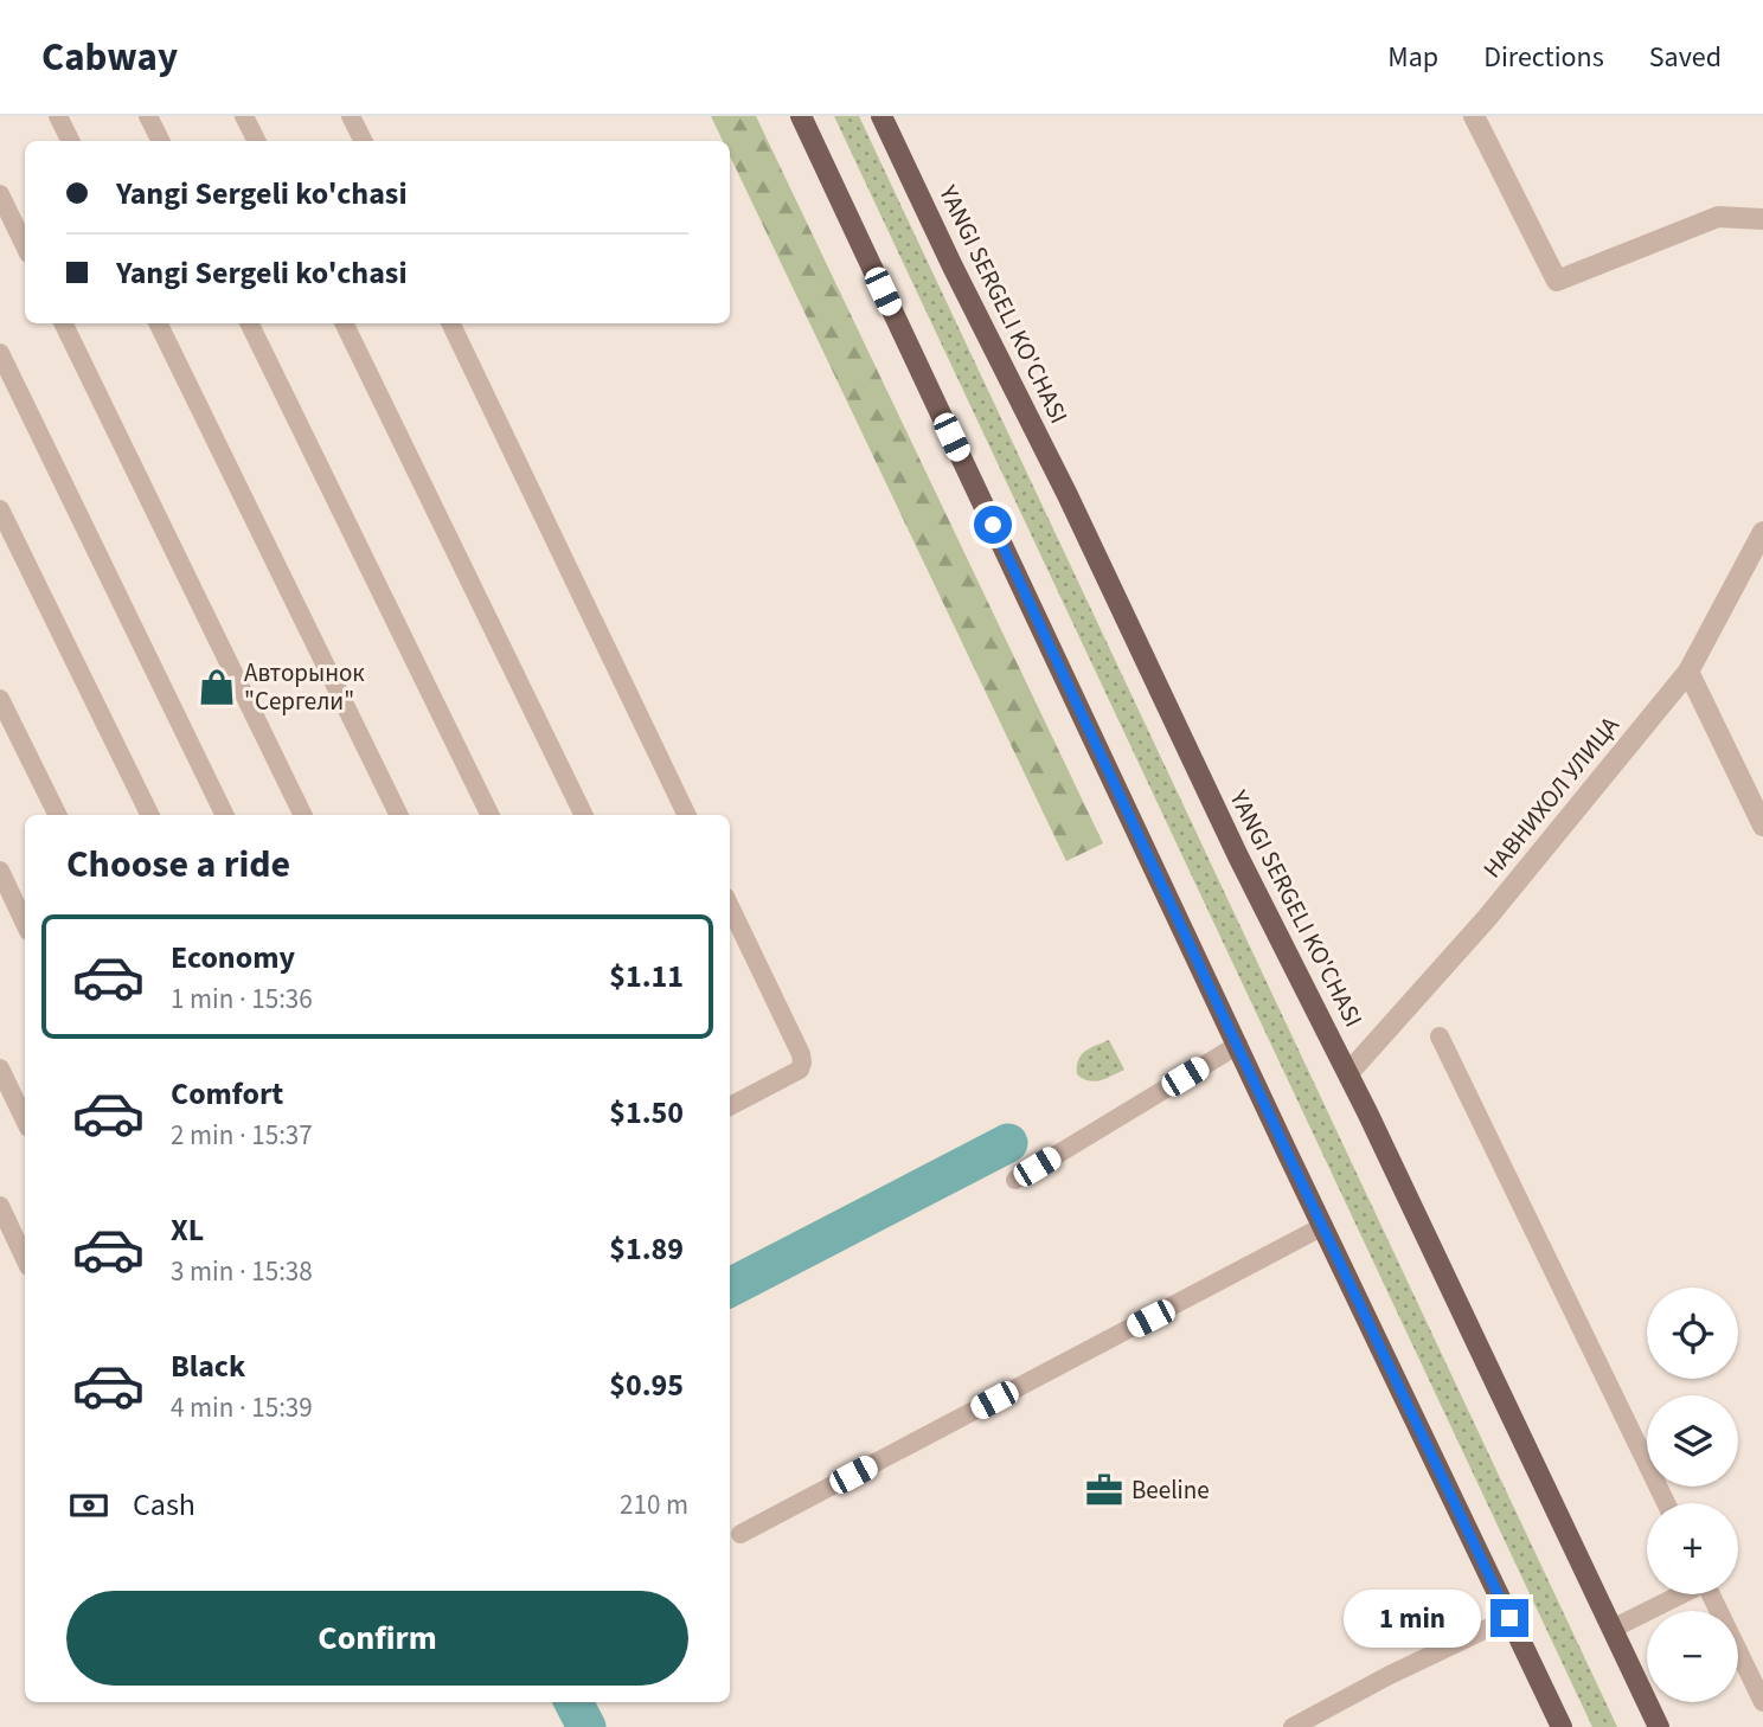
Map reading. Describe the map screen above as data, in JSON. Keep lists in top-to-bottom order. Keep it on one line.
{"streets":{"main road":["YANGI SERGELI KO'CHASI"],"street":["НАВНИХОЛ УЛИЦА"]},"crossings":[["YANGI SERGELI KO'CHASI","НАВНИХОЛ УЛИЦА"]],"places":{"shop":["Авторынок \"Сергели\""],"office":["Beeline"]},"page":{"header":"Cabway","nav":["Map","Directions","Saved"],"banner":["Yangi Sergeli ko'chasi","Yangi Sergeli ko'chasi"],"heading":"Choose a ride","list":[{"name":"Economy","note":"1 min · 15:36","value":"$1.11"},{"name":"Comfort","note":"2 min · 15:37","value":"$1.50"},{"name":"XL","note":"3 min · 15:38","value":"$1.89"},{"name":"Black","note":"4 min · 15:39","value":"$0.95"}],"map_buttons":["+","−"],"pay":["Cash","210 m"],"buttons":"Confirm","bubble":"1 min"}}
